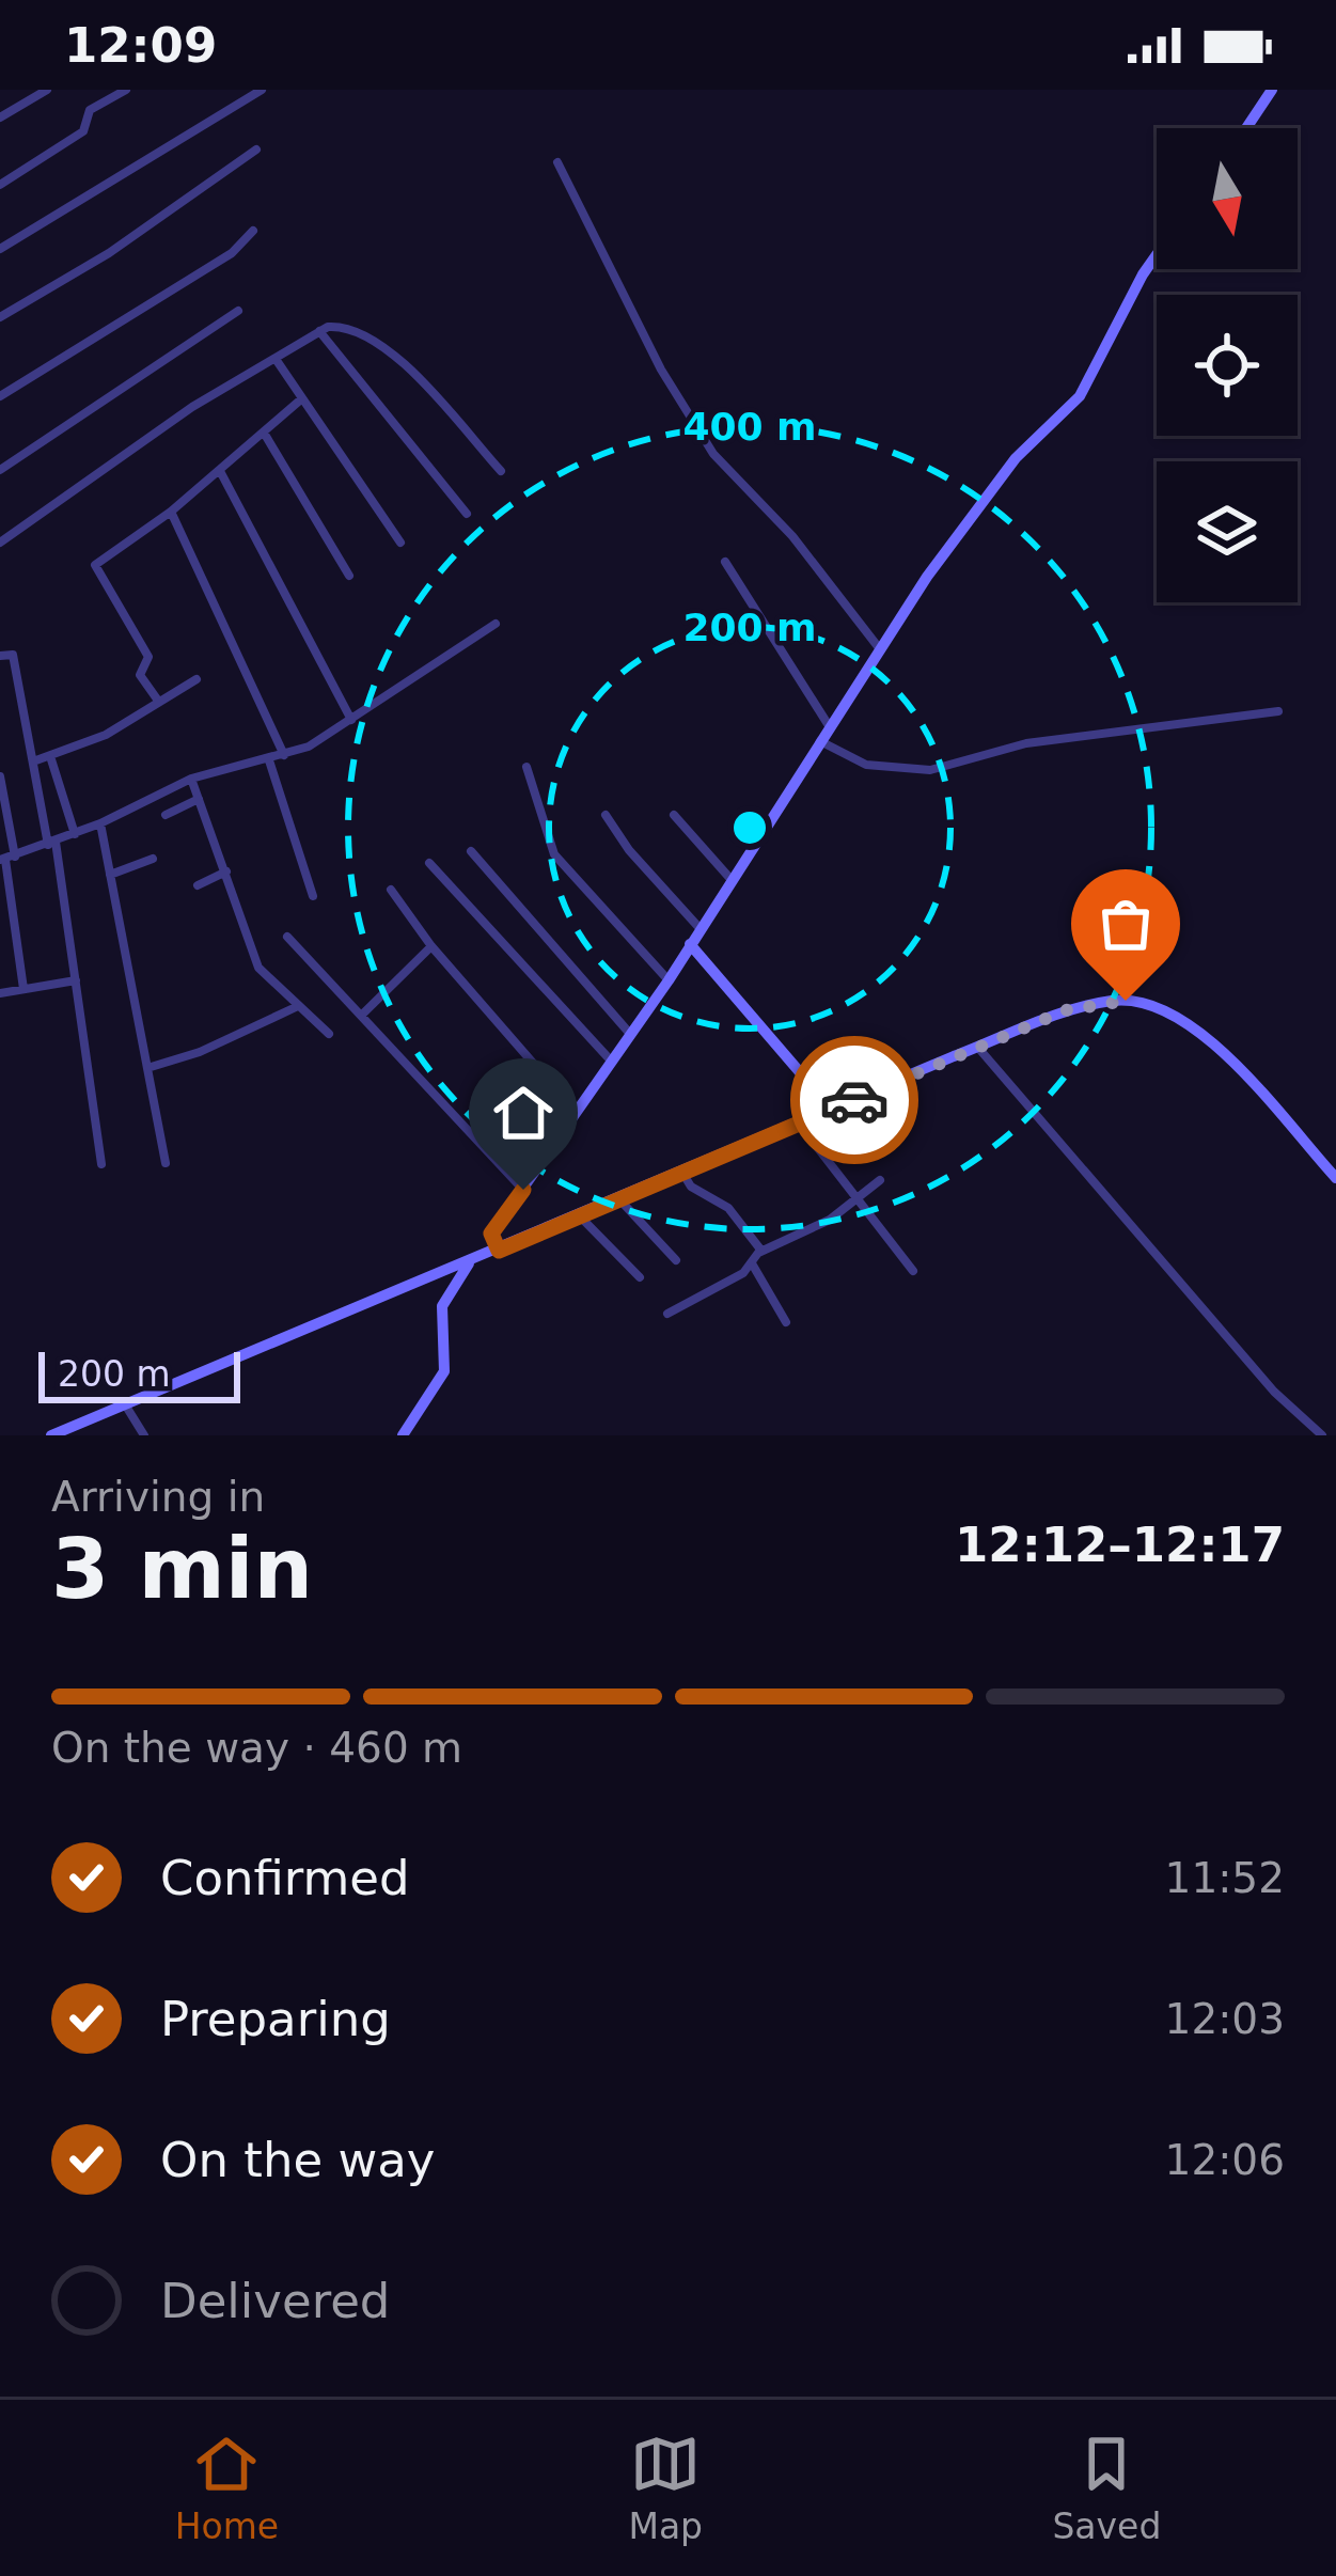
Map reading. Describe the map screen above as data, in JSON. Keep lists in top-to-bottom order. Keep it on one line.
{"scale_bar":"200 m","north":"bottom","page":{"status":"12:09","scale":"200 m","heading":["3 min","Arriving in","12:12–12:17"],"bar":"On the way · 460 m","list":[["Confirmed","11:52"],["Preparing","12:03"],["On the way","12:06"],"Delivered"],"tabs":["Home","Map","Saved"]},"rings":["400 m","200 m"]}
